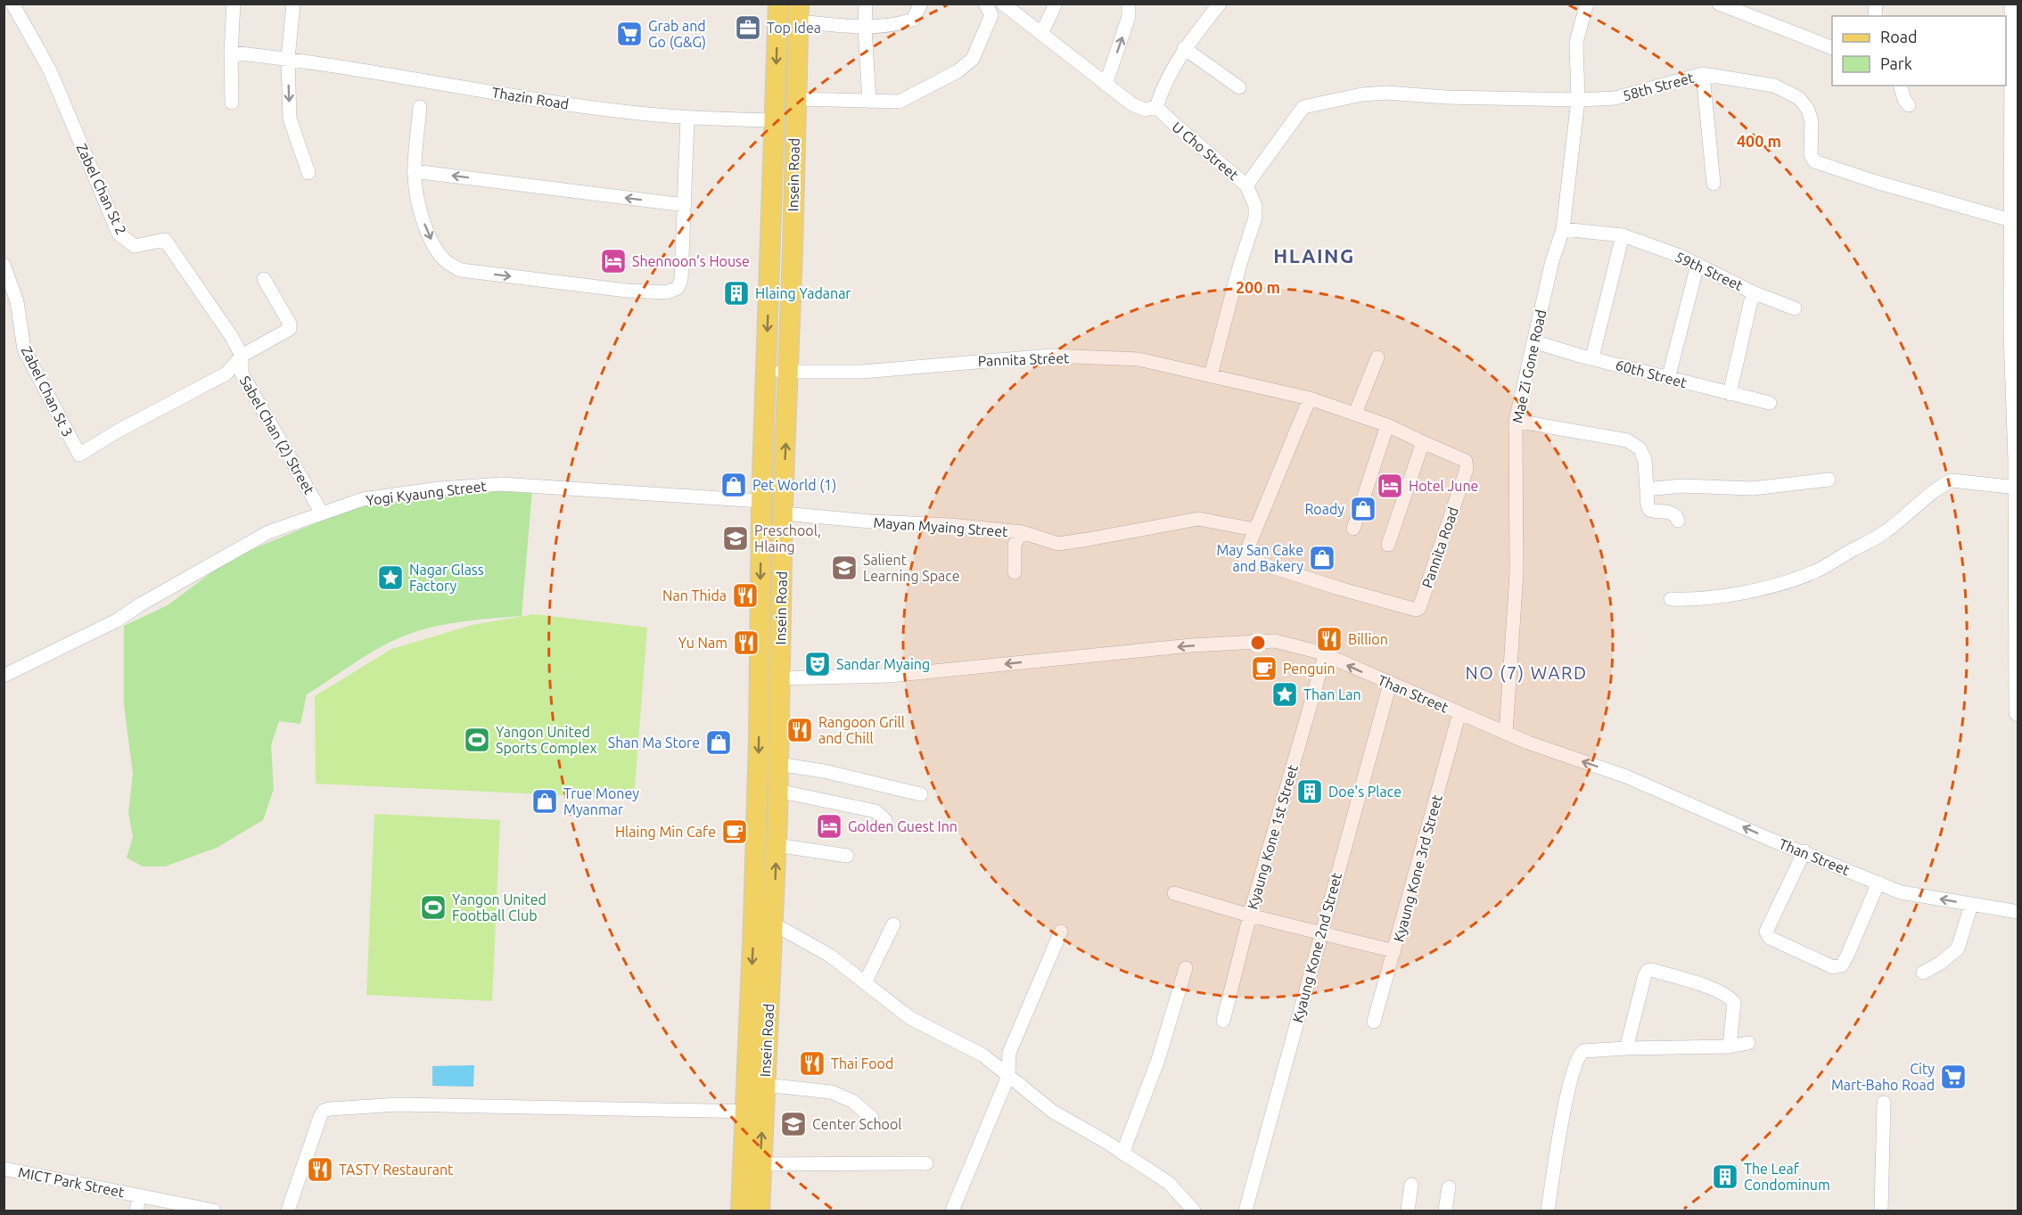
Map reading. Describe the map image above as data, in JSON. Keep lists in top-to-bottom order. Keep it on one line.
{"streets":{"main road":["Insein Road"],"street":["58th Street","Thazin Road","U Cho Street","Zabel Chan St 2","59th Street","Pannita Street","Mae Zi Gone Road","60th Street","Zabel Chan St 3","Sabel Chan (2) Street","Yogi Kyaung Street","Mayan Myaing Street","Pannita Road","Than Street","Kyaung Kone 1st Street","Kyaung Kone 3rd Street","Kyaung Kone 2nd Street","MICT Park Street"]},"crossings":[["58th Street","U Cho Street"],["58th Street","Mae Zi Gone Road"],["Thazin Road","Insein Road"],["U Cho Street","Pannita Street"],["Insein Road","Pannita Street"],["Insein Road","Yogi Kyaung Street"],["Insein Road","Mayan Myaing Street"],["Insein Road","Than Street"],["Zabel Chan St 2","Zabel Chan St 3"],["Zabel Chan St 2","Sabel Chan (2) Street"],["59th Street","Mae Zi Gone Road"],["Pannita Street","Pannita Road"],["Mae Zi Gone Road","60th Street"],["Mae Zi Gone Road","Than Street"],["Zabel Chan St 3","Sabel Chan (2) Street"],["Sabel Chan (2) Street","Yogi Kyaung Street"],["Mayan Myaing Street","Pannita Road"],["Than Street","Kyaung Kone 1st Street"],["Than Street","Kyaung Kone 3rd Street"],["Than Street","Kyaung Kone 2nd Street"]],"one_way":["Than Street"],"districts":["HLAING","NO (7) WARD"],"places":{"office":["Top Idea"],"supermarket":["Grab and Go (G&G)","City Mart-Baho Road"],"hotel":["Shennoon’s House","Hotel June","Golden Guest Inn"],"building":["Hlaing Yadanar","Doe's Place","The Leaf Condominum"],"shop":["Pet World (1)","Roady","May San Cake and Bakery","Shan Ma Store","True Money Myanmar"],"school or university":["Preschool, Hlaing","Salient Learning Space","Center School"],"place":["Nagar Glass Factory","Than Lan"],"restaurant":["Nan Thida","Billion","Yu Nam","Rangoon Grill and Chill","Thai Food","TASTY Restaurant"],"theatre":["Sandar Myaing"],"cafe":["Penguin","Hlaing Min Cafe"],"sports":["Yangon United Sports Complex","Yangon United Football Club"]},"legend":["Road","Park"],"rings":["400 m","200 m"]}
